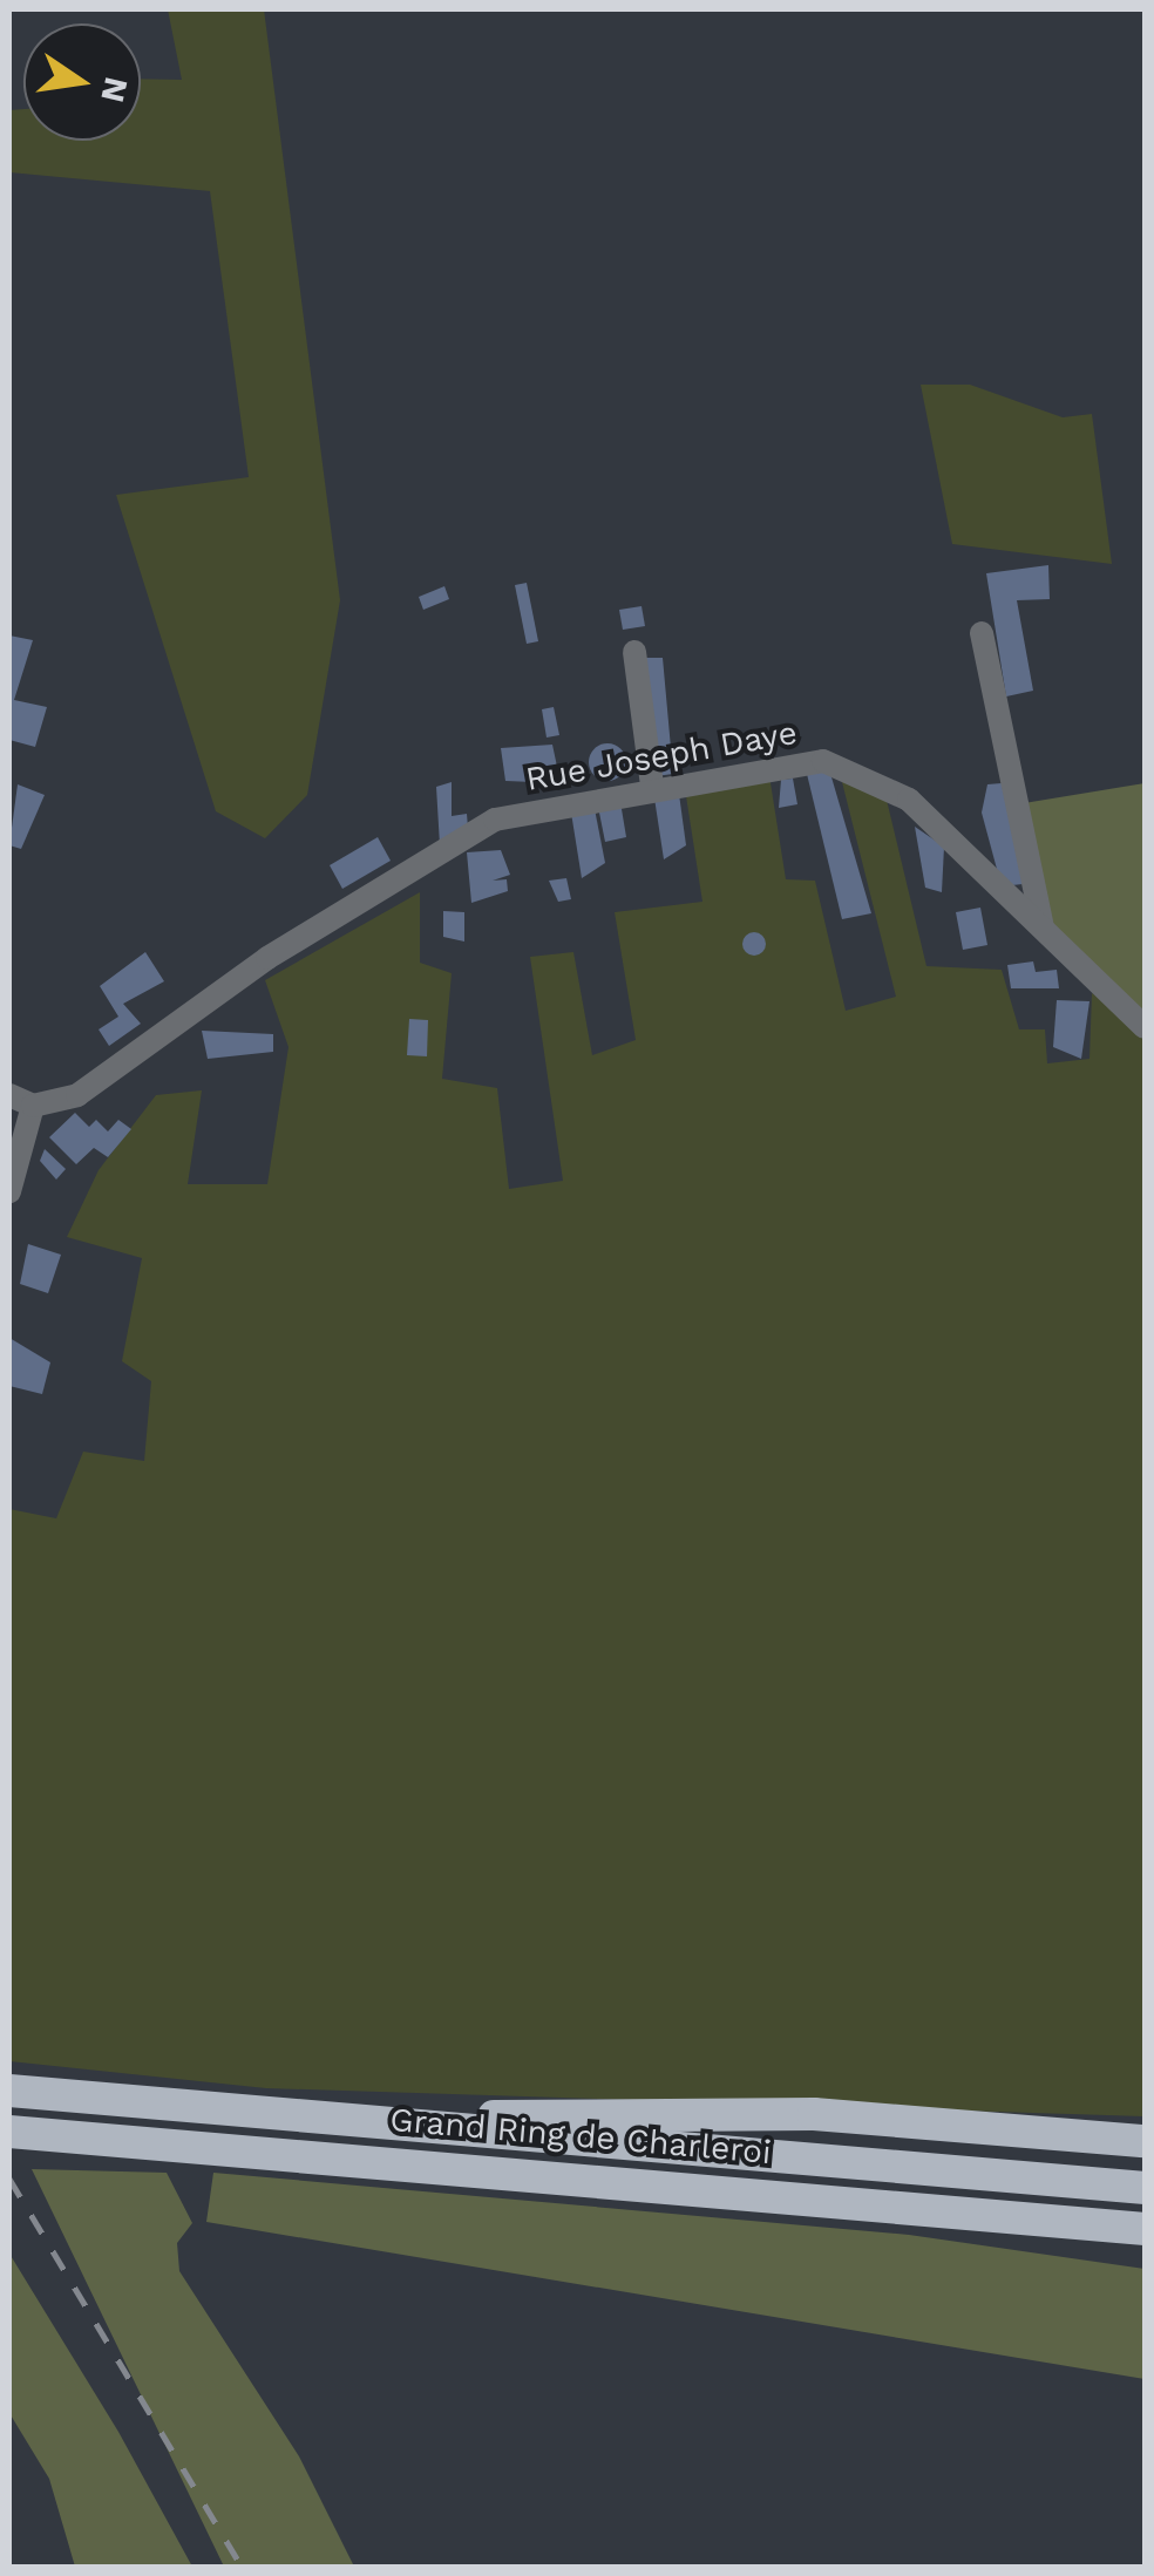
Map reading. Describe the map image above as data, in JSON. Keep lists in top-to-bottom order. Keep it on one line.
{"streets":{"highway":["Grand Ring de Charleroi"],"street":["Rue Joseph Daye"]},"north":"right"}
